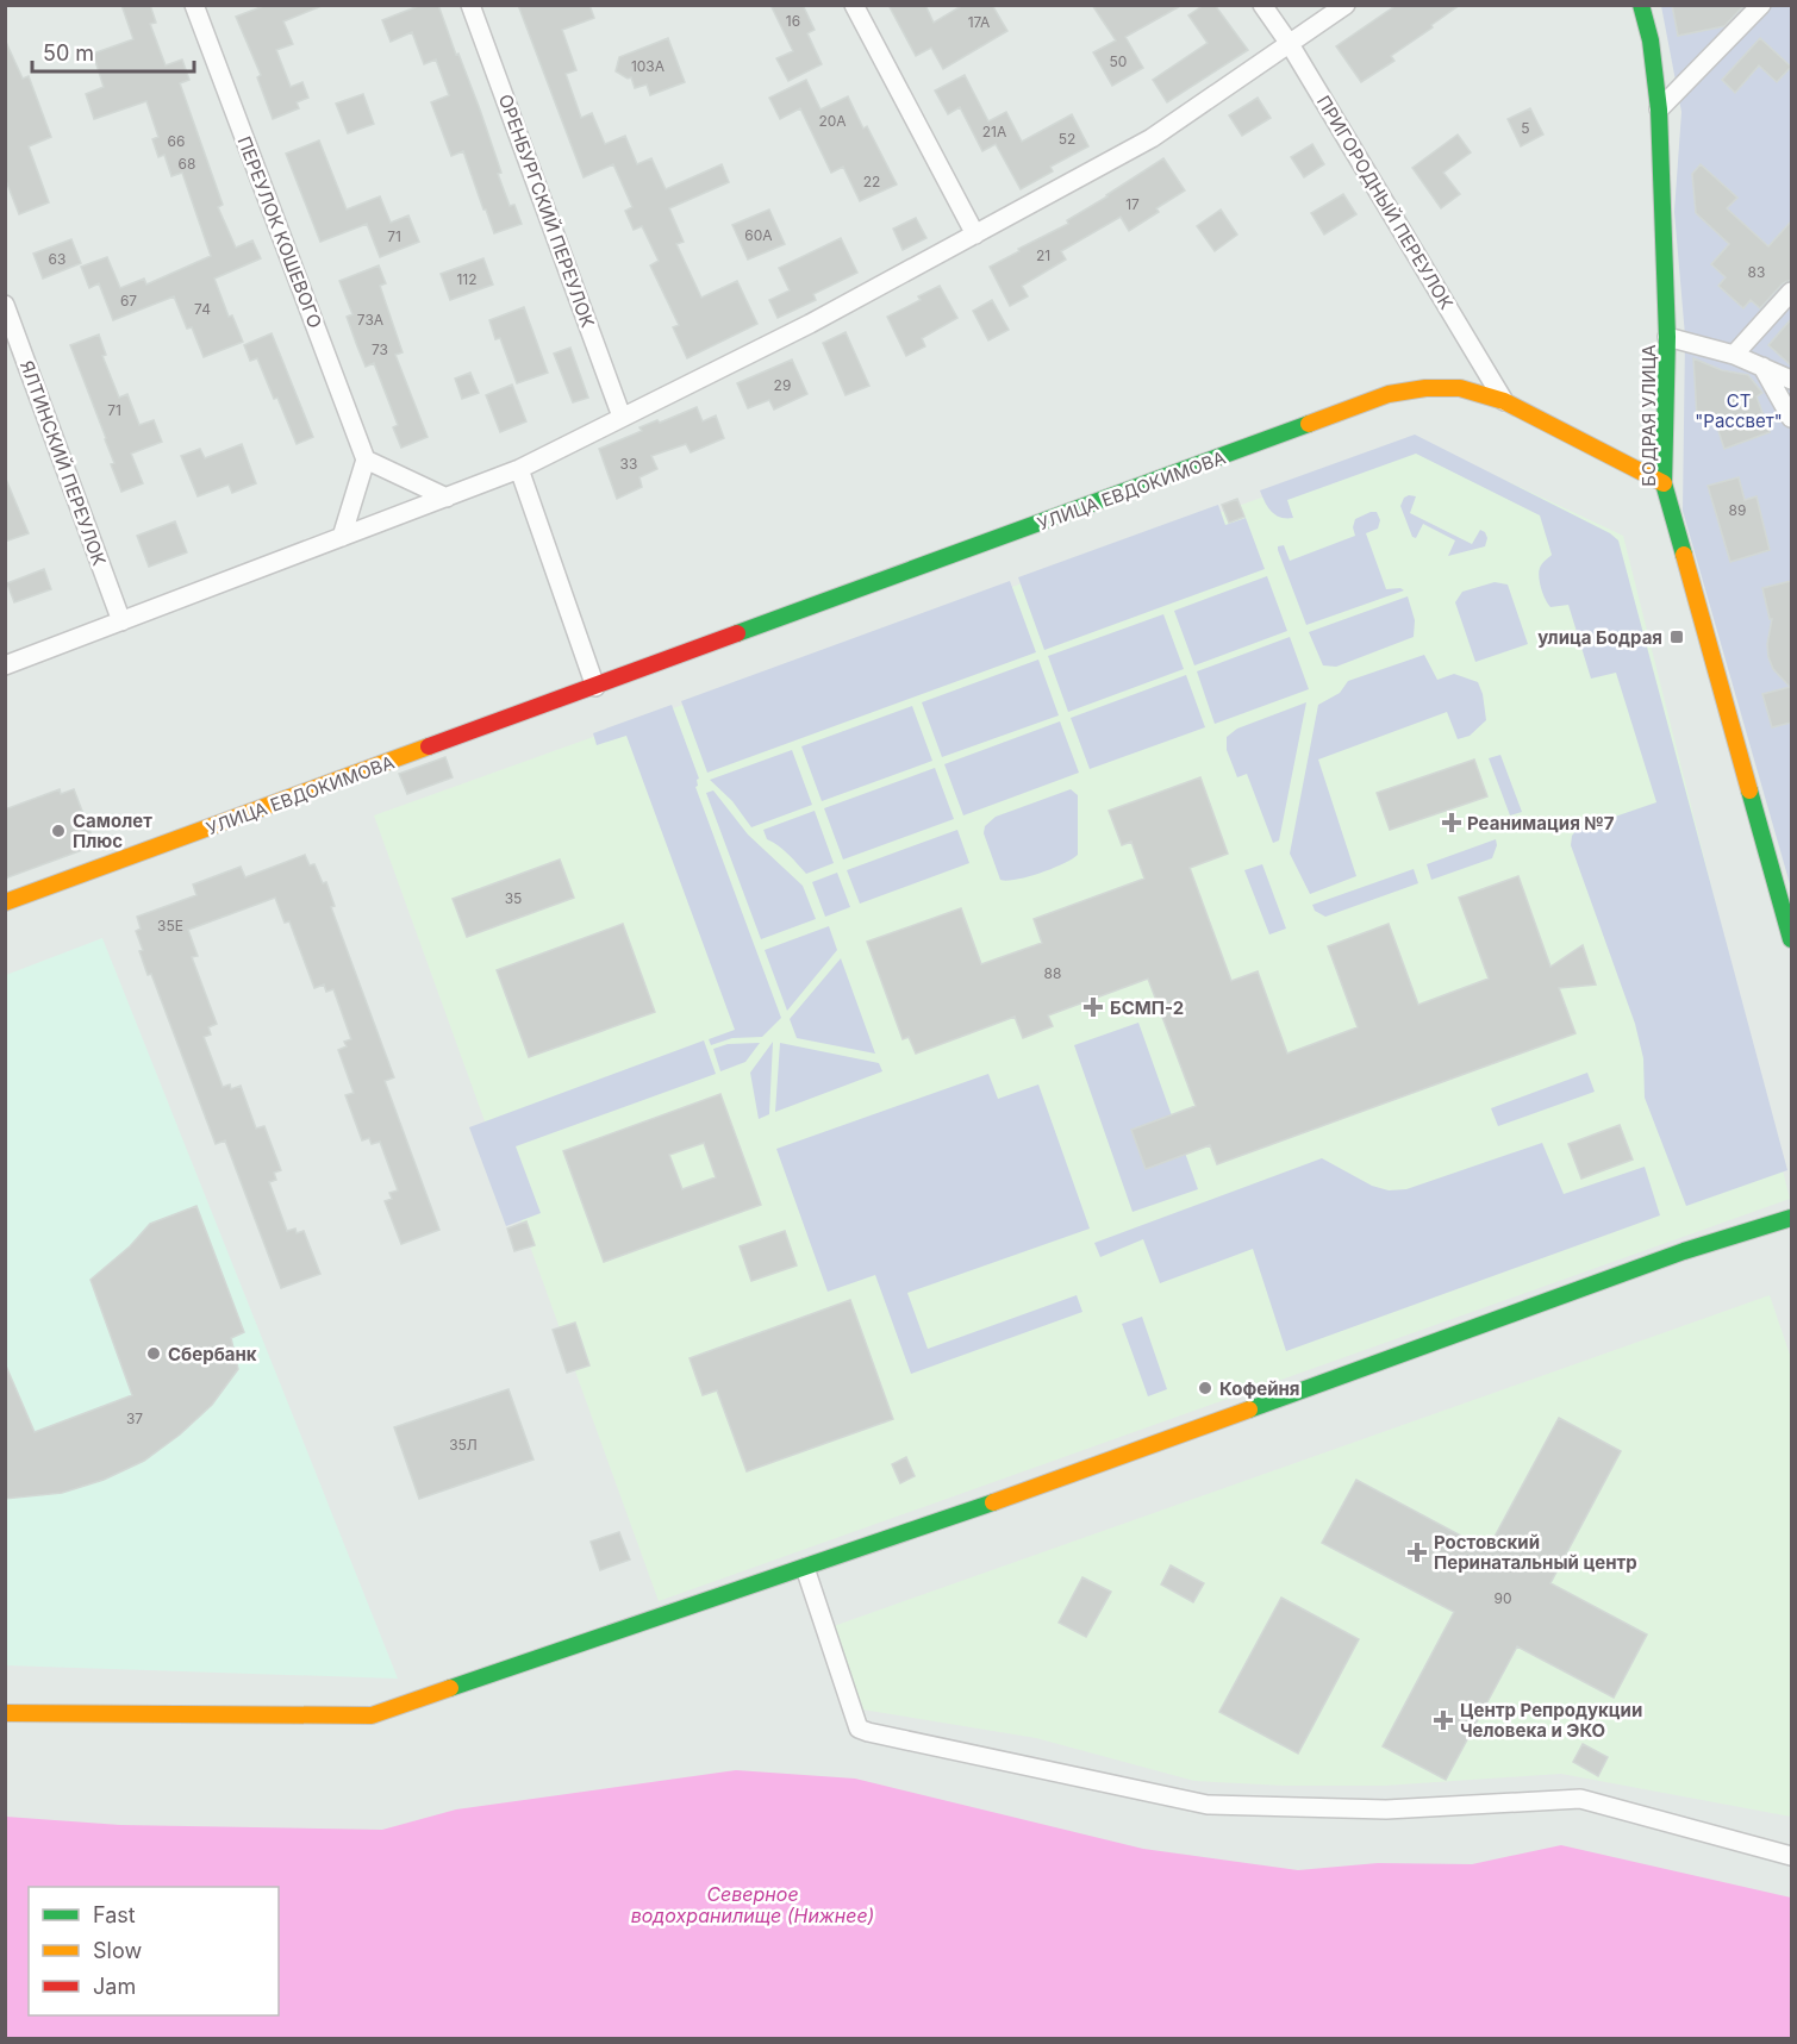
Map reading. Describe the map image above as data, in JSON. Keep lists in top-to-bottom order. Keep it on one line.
{"streets":{"street":["ПРИГОРОДНЫЙ ПЕРЕУЛОК","ОРЕНБУРГСКИЙ ПЕРЕУЛОК","ПЕРЕУЛОК КОШЕВОГО","БОДРАЯ УЛИЦА","ЯЛТИНСКИЙ ПЕРЕУЛОК","УЛИЦА ЕВДОКИМОВА"]},"crossings":[["ПРИГОРОДНЫЙ ПЕРЕУЛОК","УЛИЦА ЕВДОКИМОВА"],["БОДРАЯ УЛИЦА","УЛИЦА ЕВДОКИМОВА"]],"water":["Северное водохранилище (Нижнее)"],"parks":["СТ \"Рассвет\""],"places":{"transit":["улица Бодрая"],"health":["Реанимация №7","БСМП-2","Ростовский Перинатальный центр","Центр Репродукции Человека и ЭКО"],"other":["Самолет Плюс","Сбербанк","Кофейня"]},"house_numbers":["16","17А","50","103А","20А","5","21А","52","66","68","22","17","60А","71","21","63","83","112","67","74","73А","73","29","71","33","89","35","35Е","88","37","35Л","90"],"legend":["Fast","Slow","Jam"],"scale_bar":"50 m"}
